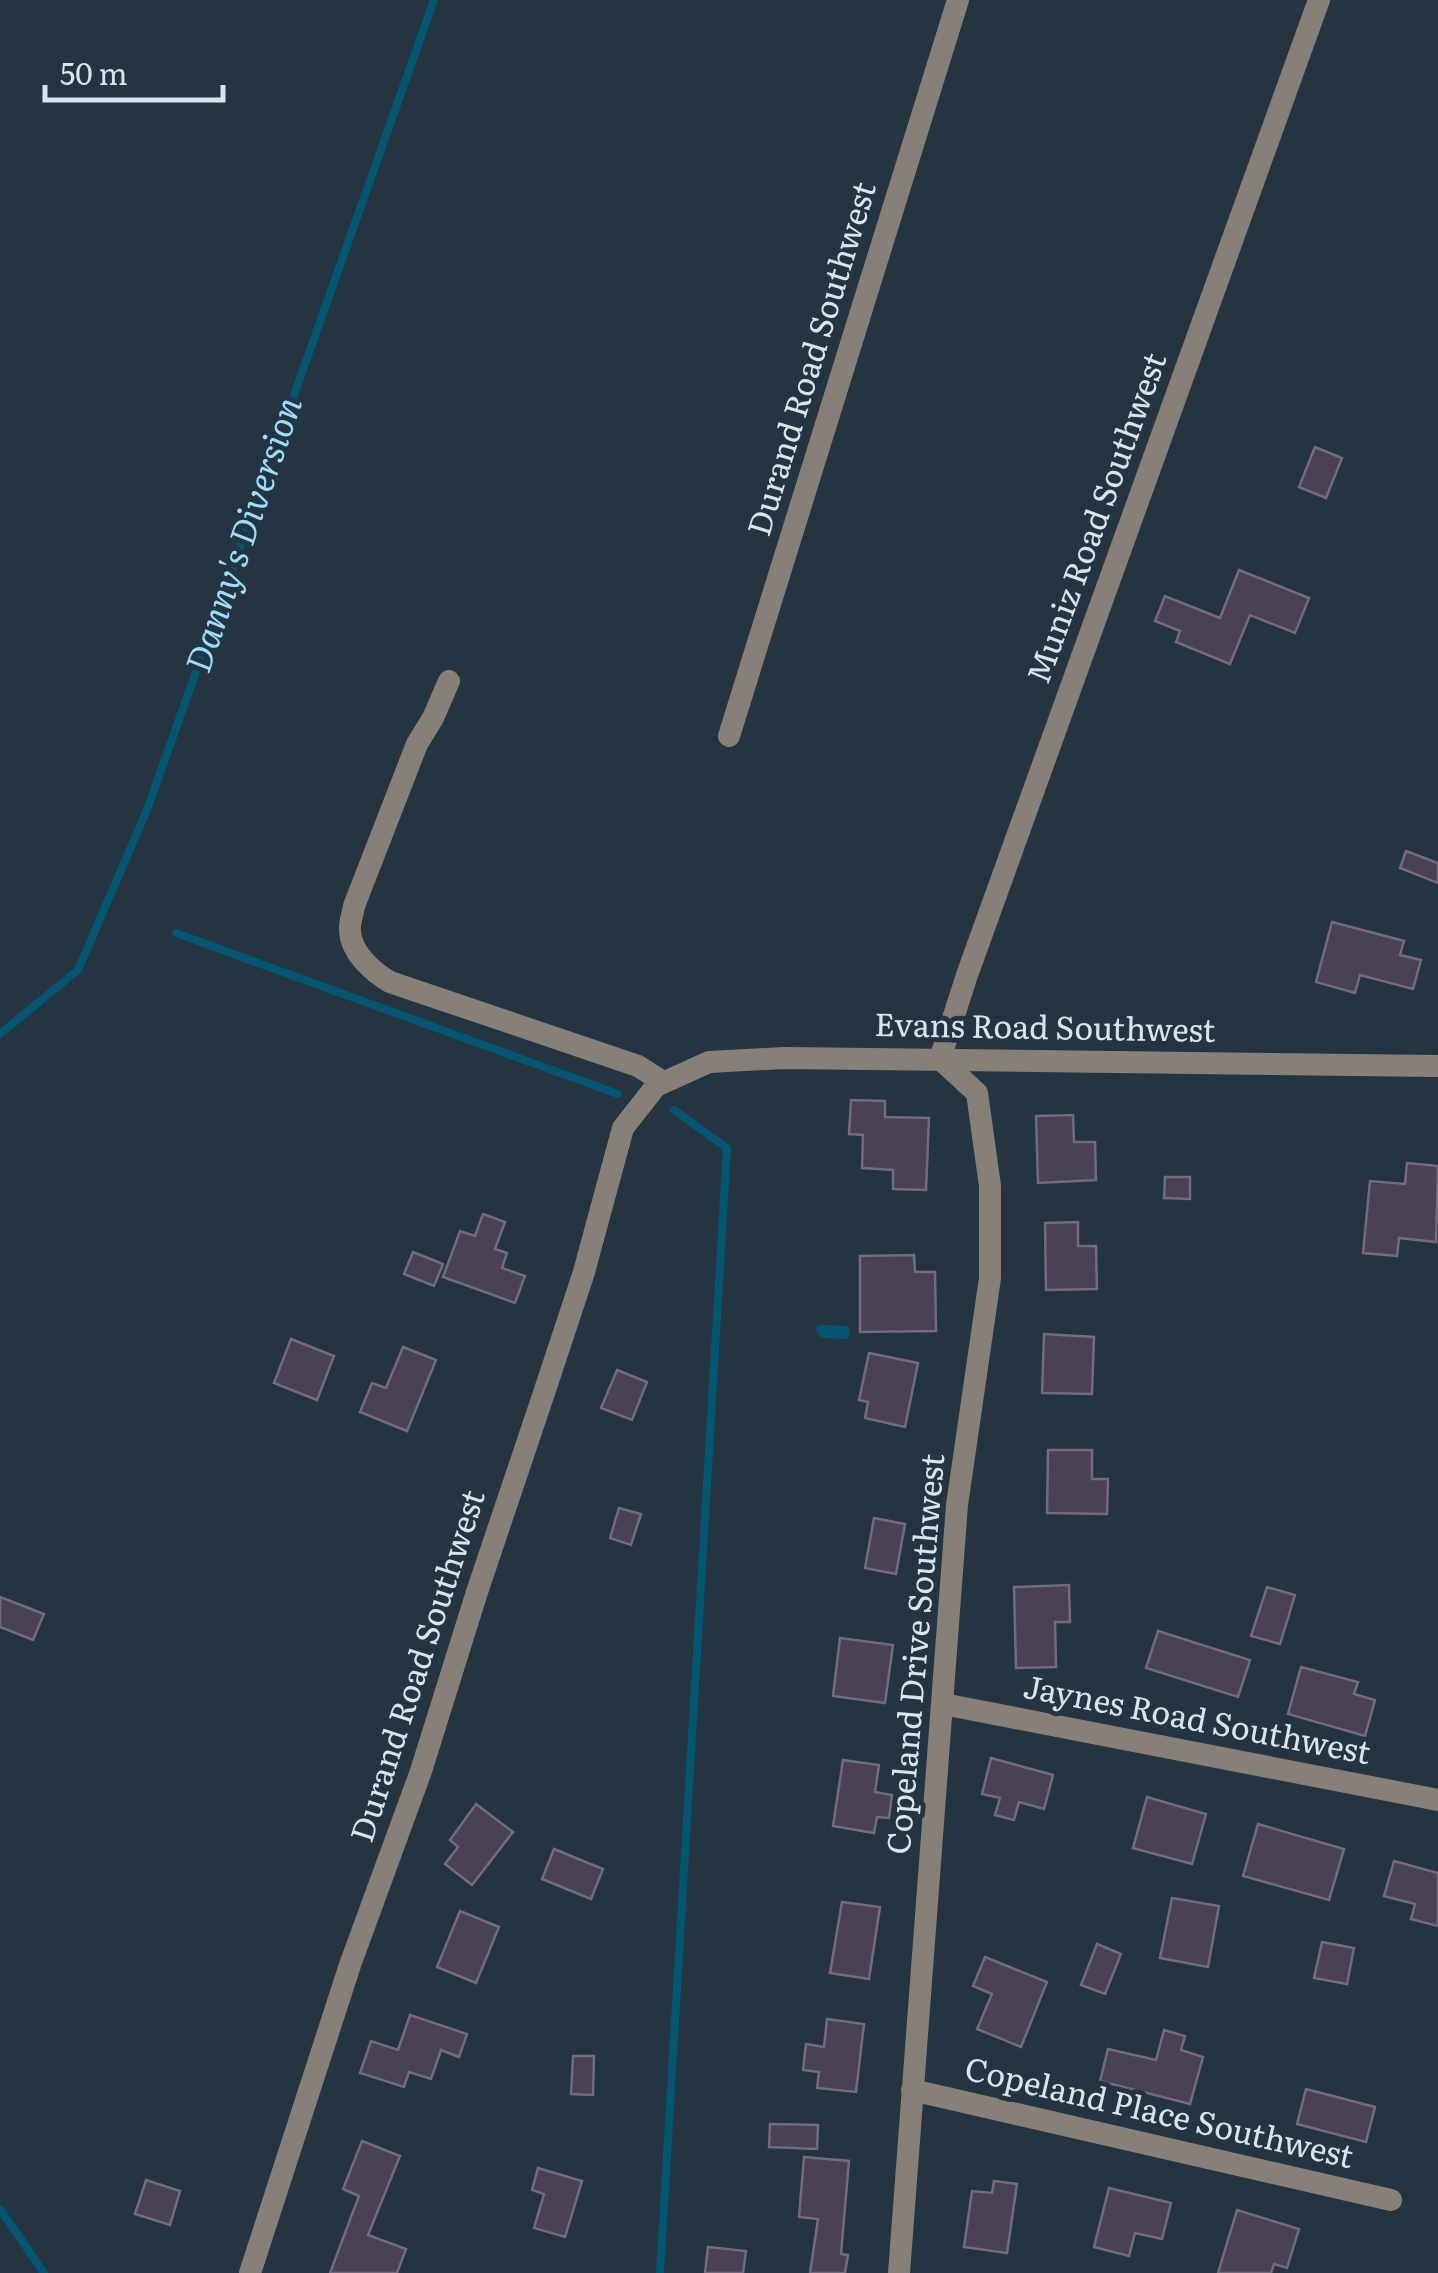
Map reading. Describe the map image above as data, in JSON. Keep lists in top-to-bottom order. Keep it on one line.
{"streets":{"street":["Durand Road Southwest","Muniz Road Southwest","Evans Road Southwest","Copeland Drive Southwest","Jaynes Road Southwest","Copeland Place Southwest"]},"crossings":[["Durand Road Southwest","Evans Road Southwest"],["Muniz Road Southwest","Evans Road Southwest"],["Muniz Road Southwest","Copeland Drive Southwest"],["Evans Road Southwest","Copeland Drive Southwest"],["Copeland Drive Southwest","Jaynes Road Southwest"],["Copeland Drive Southwest","Copeland Place Southwest"]],"water":["Danny's Diversion"],"scale_bar":"50 m"}
